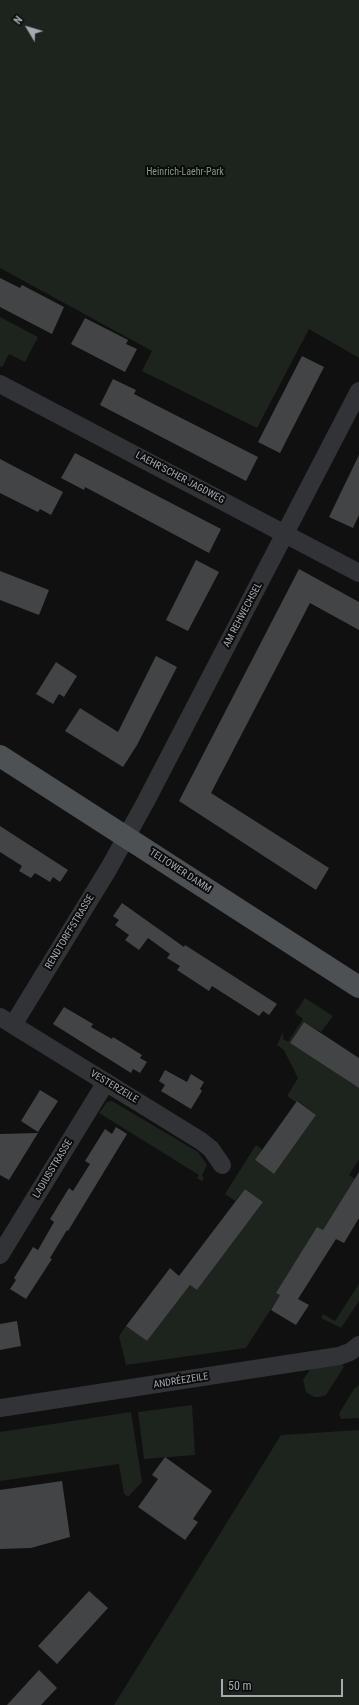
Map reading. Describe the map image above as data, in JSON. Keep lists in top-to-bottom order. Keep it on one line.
{"streets":{"main road":["TELTOWER DAMM"],"street":["LAEHR'SCHER JAGDWEG","AM REHWECHSEL","RENDTORFFSTRASSE","VESTERZEILE","LADIUSSTRASSE","ANDRÉEZEILE"]},"crossings":[["LAEHR'SCHER JAGDWEG","AM REHWECHSEL"],["AM REHWECHSEL","TELTOWER DAMM"],["AM REHWECHSEL","RENDTORFFSTRASSE"],["TELTOWER DAMM","RENDTORFFSTRASSE"],["RENDTORFFSTRASSE","VESTERZEILE"],["VESTERZEILE","LADIUSSTRASSE"]],"parks":["Heinrich-Laehr-Park"],"scale_bar":"50 m","north":"top left"}
